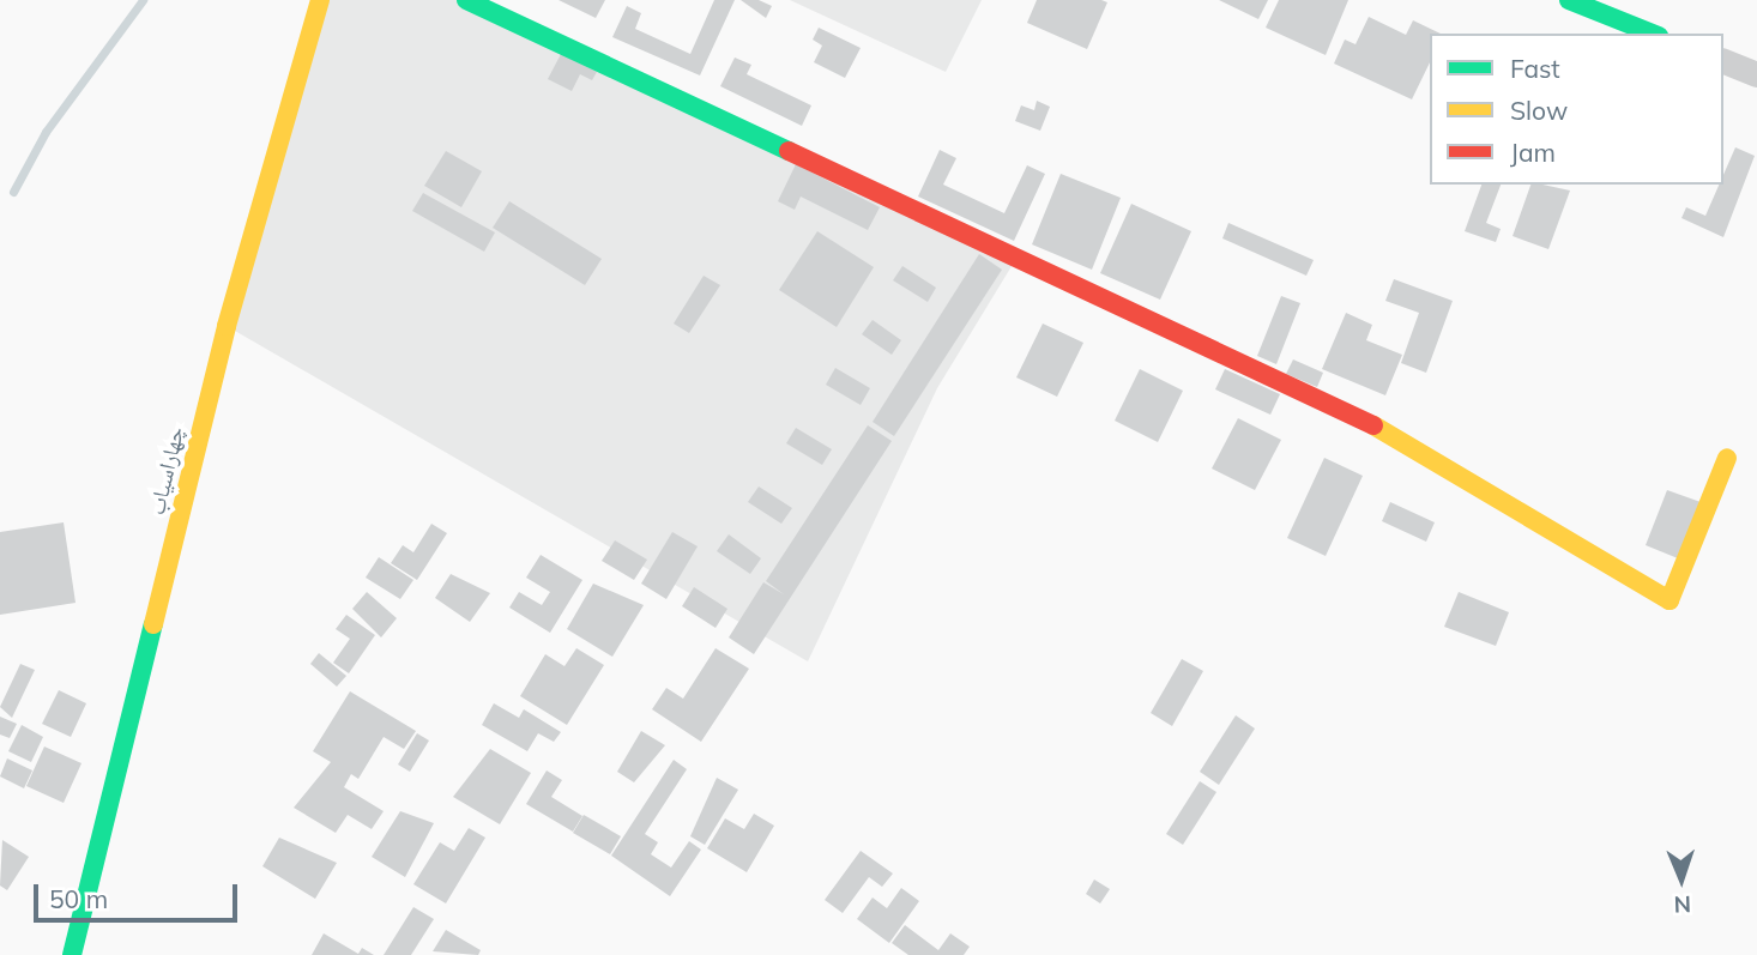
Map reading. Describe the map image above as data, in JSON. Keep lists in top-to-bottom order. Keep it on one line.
{"streets":{"main road":["چهاراسیاب"]},"legend":["Fast","Slow","Jam"],"scale_bar":"50 m","north":"bottom"}
